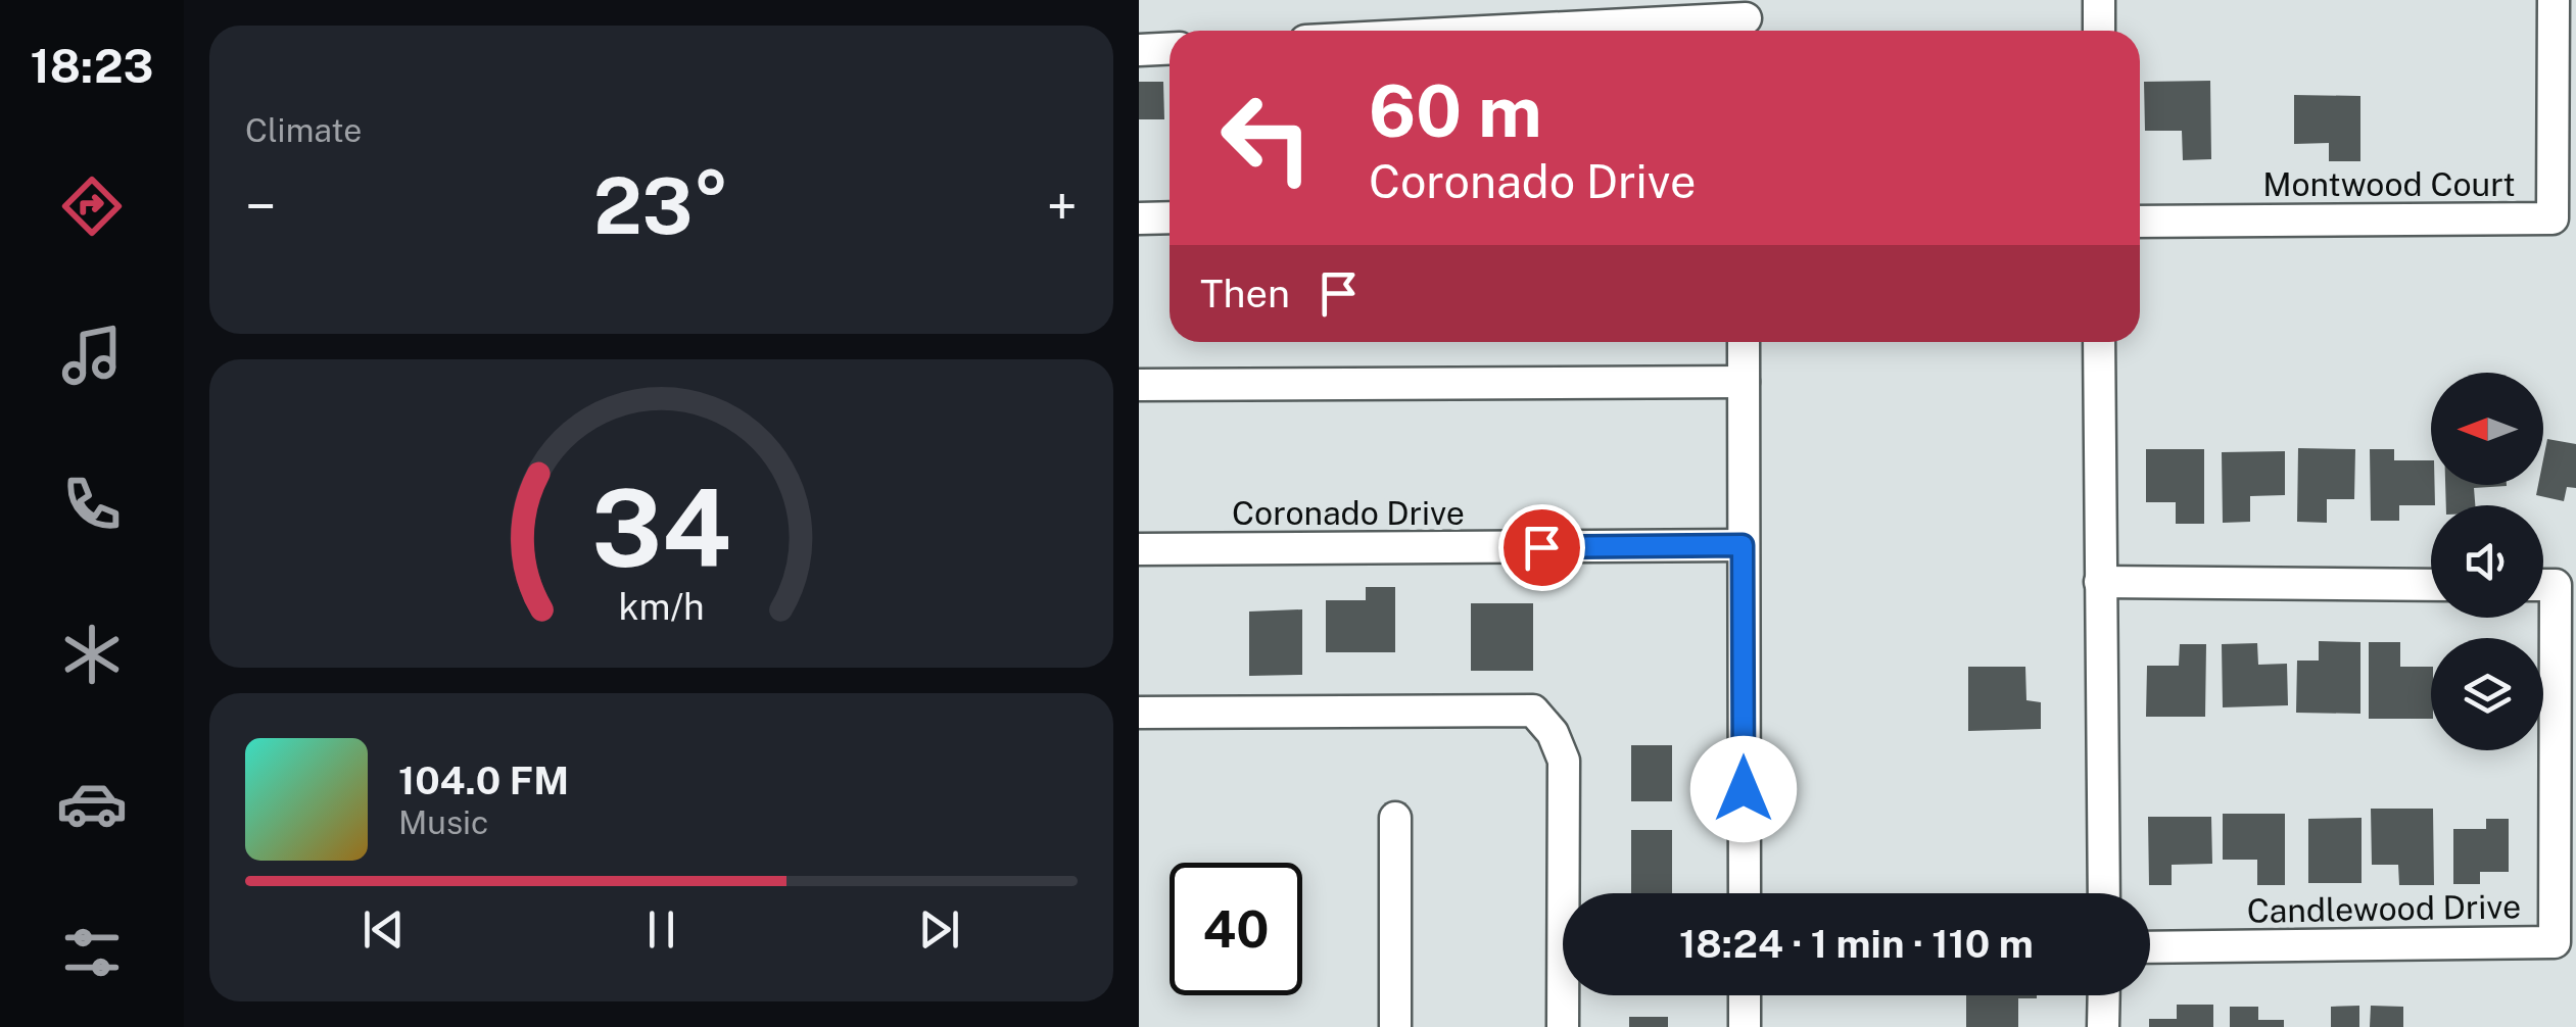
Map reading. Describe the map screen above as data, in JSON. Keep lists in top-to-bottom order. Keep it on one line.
{"streets":{"street":["Montwood Court","Coronado Drive","Candlewood Drive"]},"north":"left","page":{"tabs":"18:23","tile":"Climate","turn":["60 m","Coronado Drive"],"heat":["−","23°","+"],"then":"Then","song":["104.0 FM","Music"],"limit":"40","trip":"18:24 · 1 min · 110 m","gauge":["34","km/h"]}}
